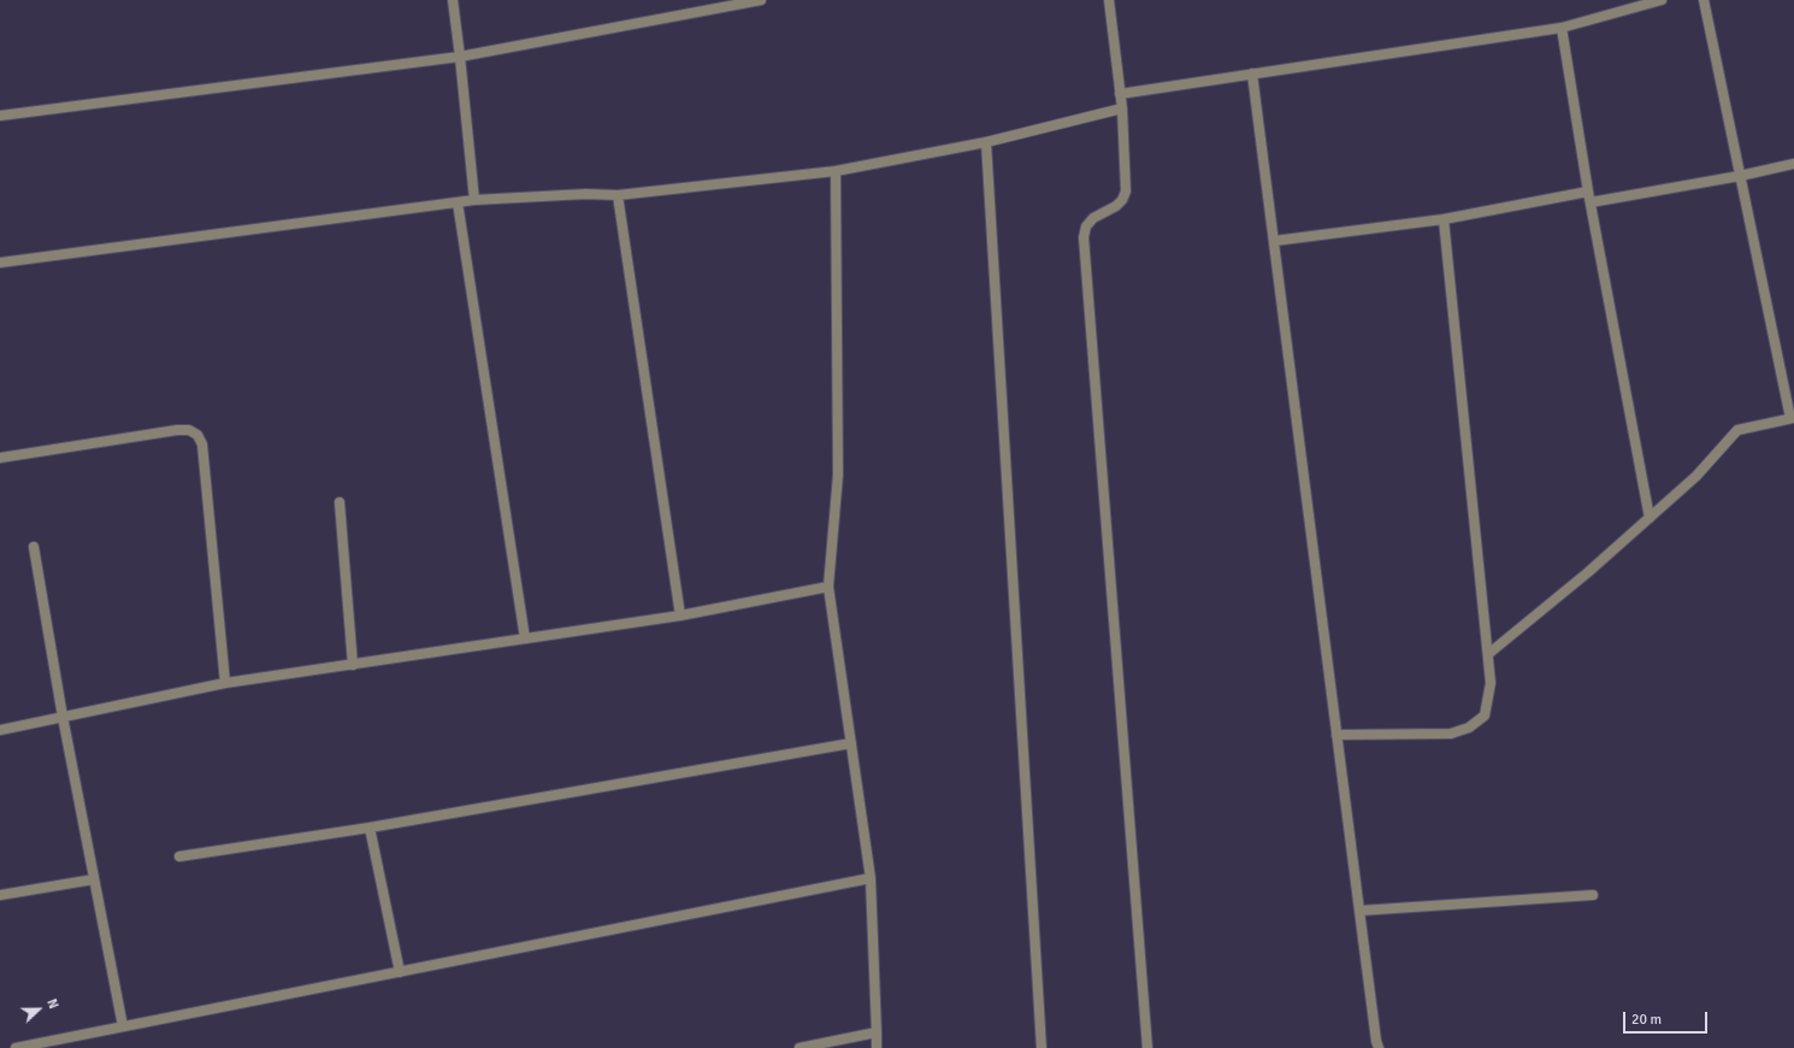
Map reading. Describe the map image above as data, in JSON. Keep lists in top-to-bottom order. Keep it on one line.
{"scale_bar":"20 m","north":"right"}
